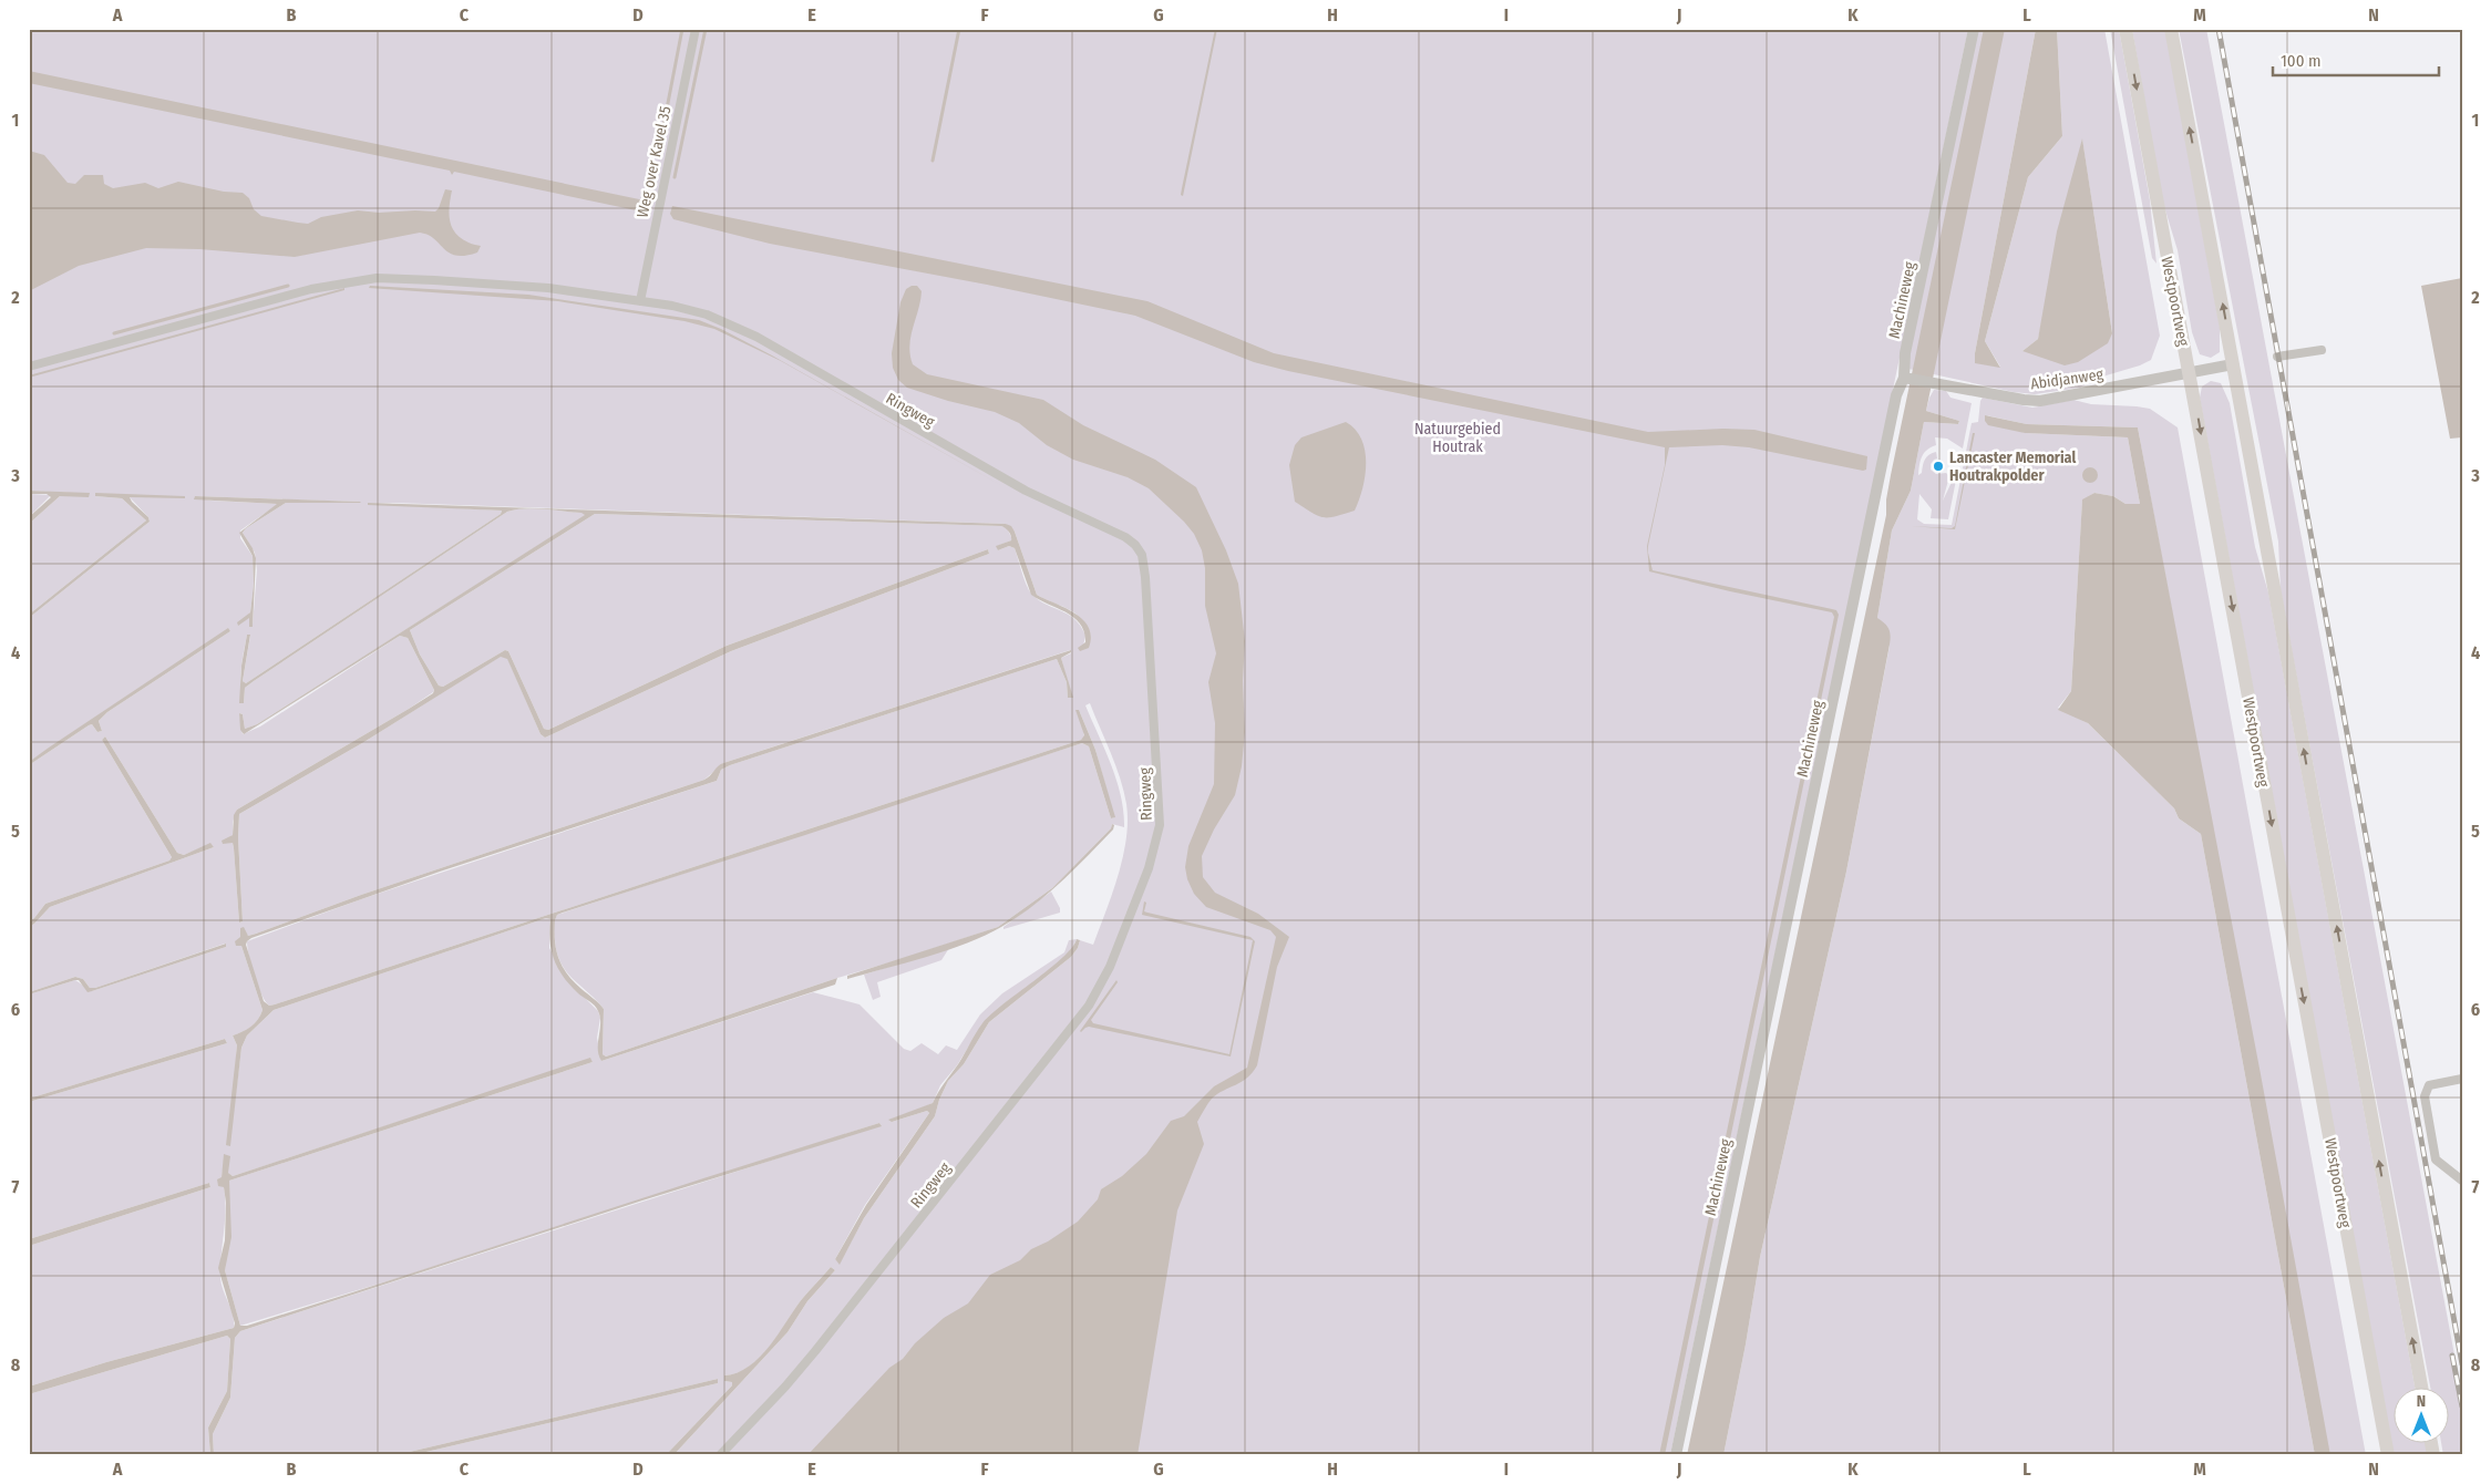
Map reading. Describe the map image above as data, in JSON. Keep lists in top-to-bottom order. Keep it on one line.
{"streets":{"main road":["Westpoortweg"],"street":["Weg over Kavel 35","Machineweg","Abidjanweg","Ringweg"]},"crossings":[["Weg over Kavel 35","Ringweg"],["Machineweg","Abidjanweg"],["Westpoortweg","Abidjanweg"]],"parks":["Natuurgebied Houtrak"],"places":["Lancaster Memorial Houtrakpolder"],"scale_bar":"100 m","north":"top","grid":{"columns":["A","B","C","D","E","F","G","H","I","J","K","L","M","N"],"rows":["1","2","3","4","5","6","7","8"]}}
